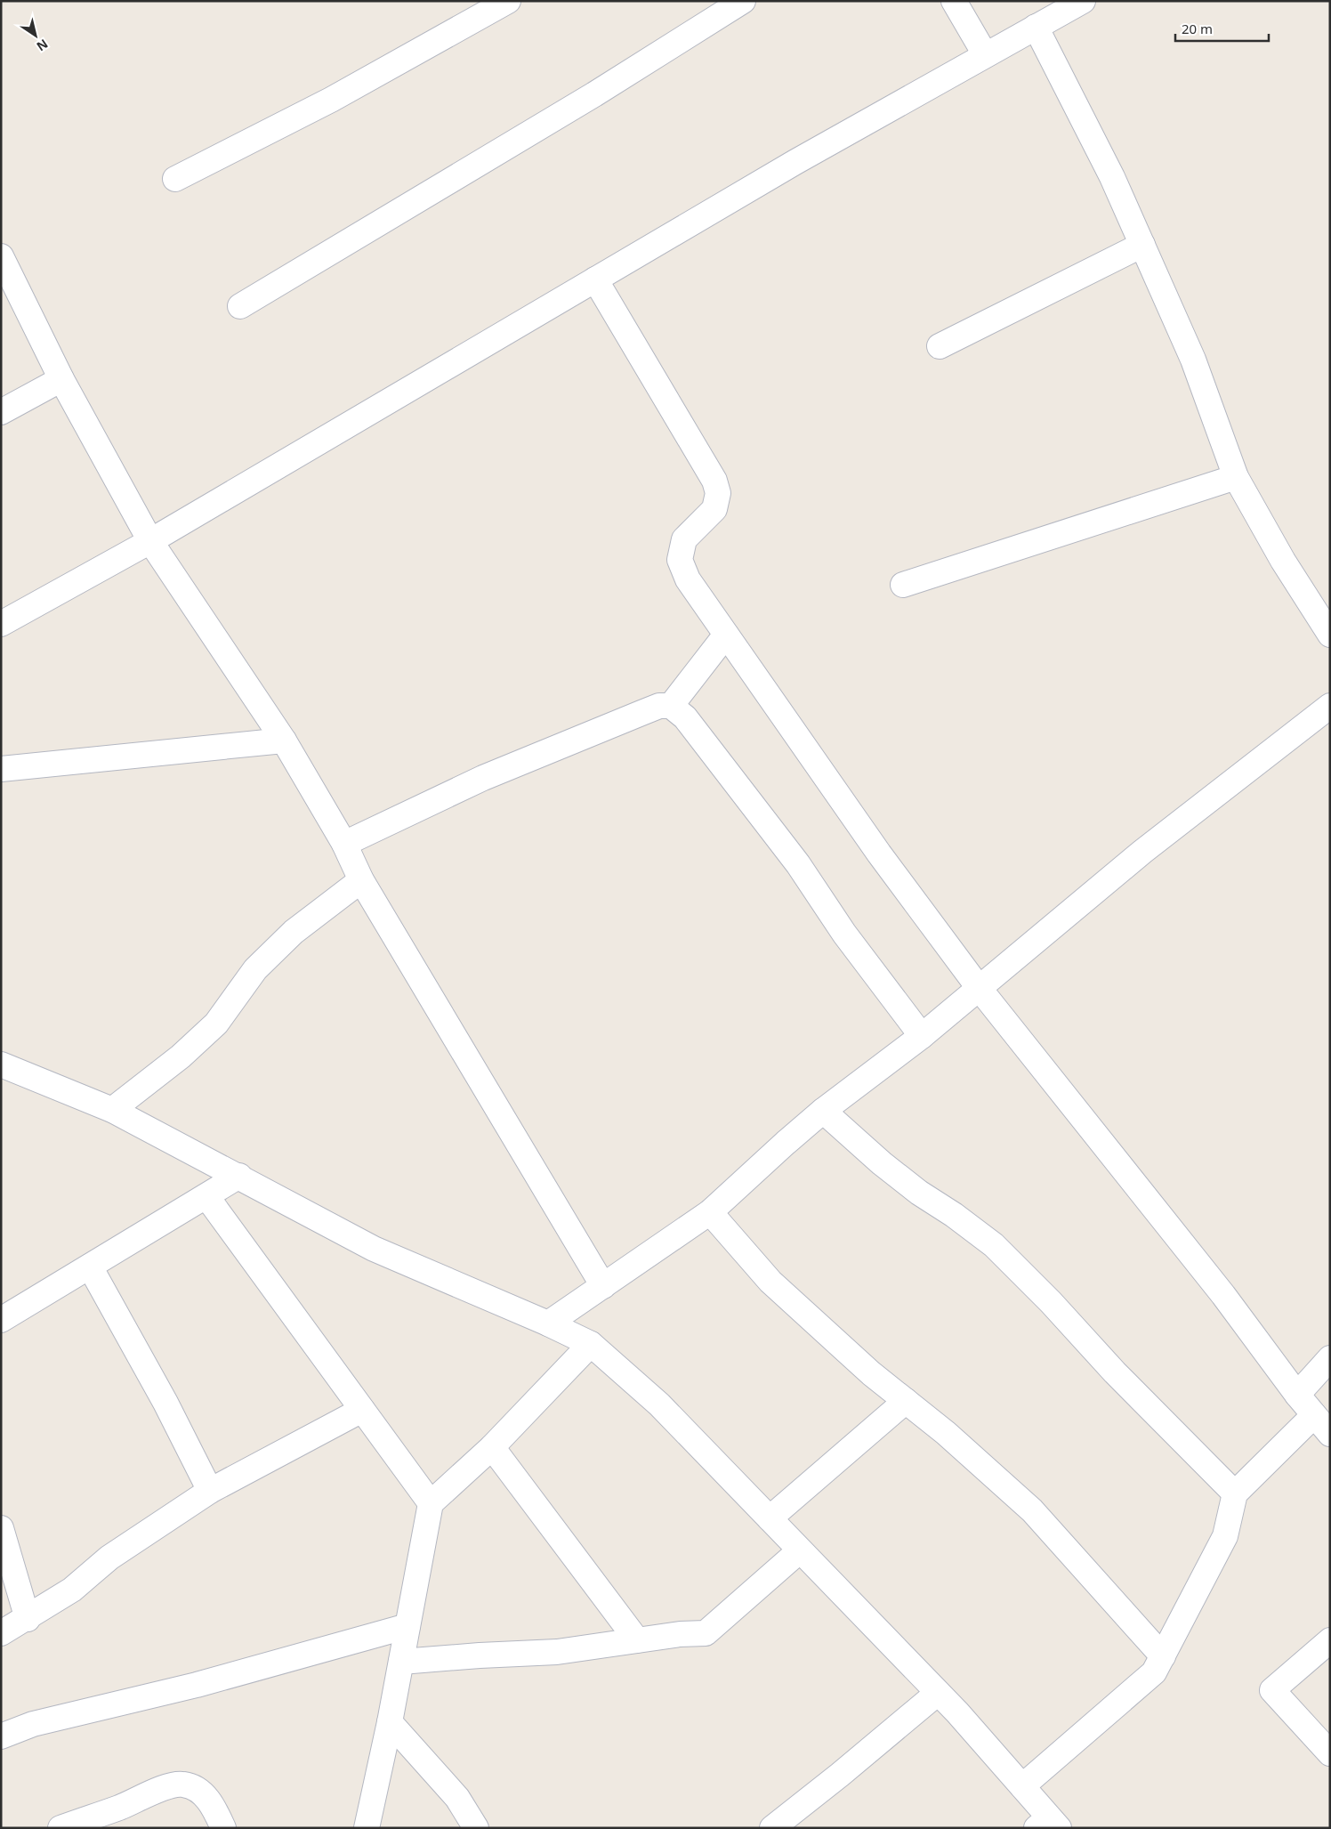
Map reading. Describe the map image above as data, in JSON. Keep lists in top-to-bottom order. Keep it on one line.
{"scale_bar":"20 m","north":"bottom right"}
